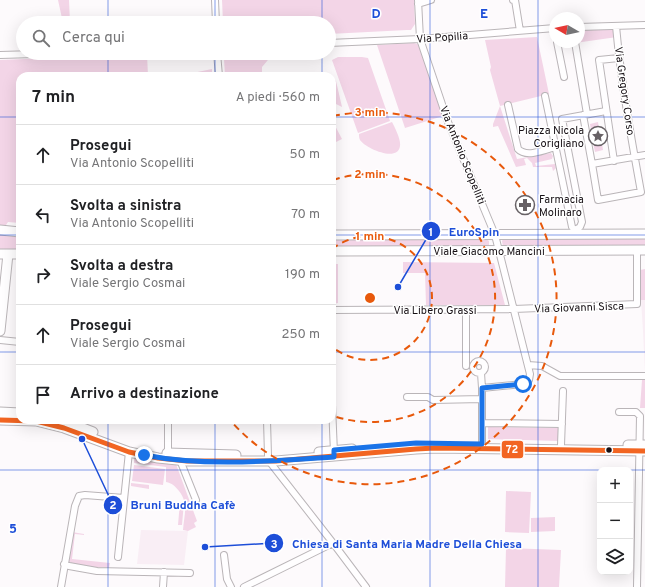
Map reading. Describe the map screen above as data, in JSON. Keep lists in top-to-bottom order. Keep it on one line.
{"streets":{"street":["Via Popilia","Via Gregory Corso","Via Antonio Scopelliti","Viale Giacomo Mancini","Via Giovanni Sisca","Via Libero Grassi"]},"crossings":[["Via Popilia","Via Antonio Scopelliti"],["Via Antonio Scopelliti","Viale Giacomo Mancini"],["Via Antonio Scopelliti","Via Giovanni Sisca"],["Via Antonio Scopelliti","Via Libero Grassi"],["Viale Giacomo Mancini","Via Giovanni Sisca"],["Via Giovanni Sisca","Via Libero Grassi"]],"places":{"place":["Piazza Nicola Corigliano"],"pharmacy":["Farmacia Molinaro"],"other":["EuroSpin","Bruni Buddha Cafè","Chiesa di Santa Maria Madre Della Chiesa"]},"lines":["transit line 72"],"north":"left","page":{"search":"Cerca qui","heading":["7 min","A piedi · 560 m"],"list":[["Prosegui","Via Antonio Scopelliti","50 m"],["Svolta a sinistra","Via Antonio Scopelliti","70 m"],["Svolta a destra","Viale Sergio Cosmai","190 m"],["Prosegui","Viale Sergio Cosmai","250 m"],"Arrivo a destinazione"],"map_buttons":["+","−"]},"grid":{"columns":["D","E"],"rows":["5"]},"rings":["3 min","2 min","1 min"]}
